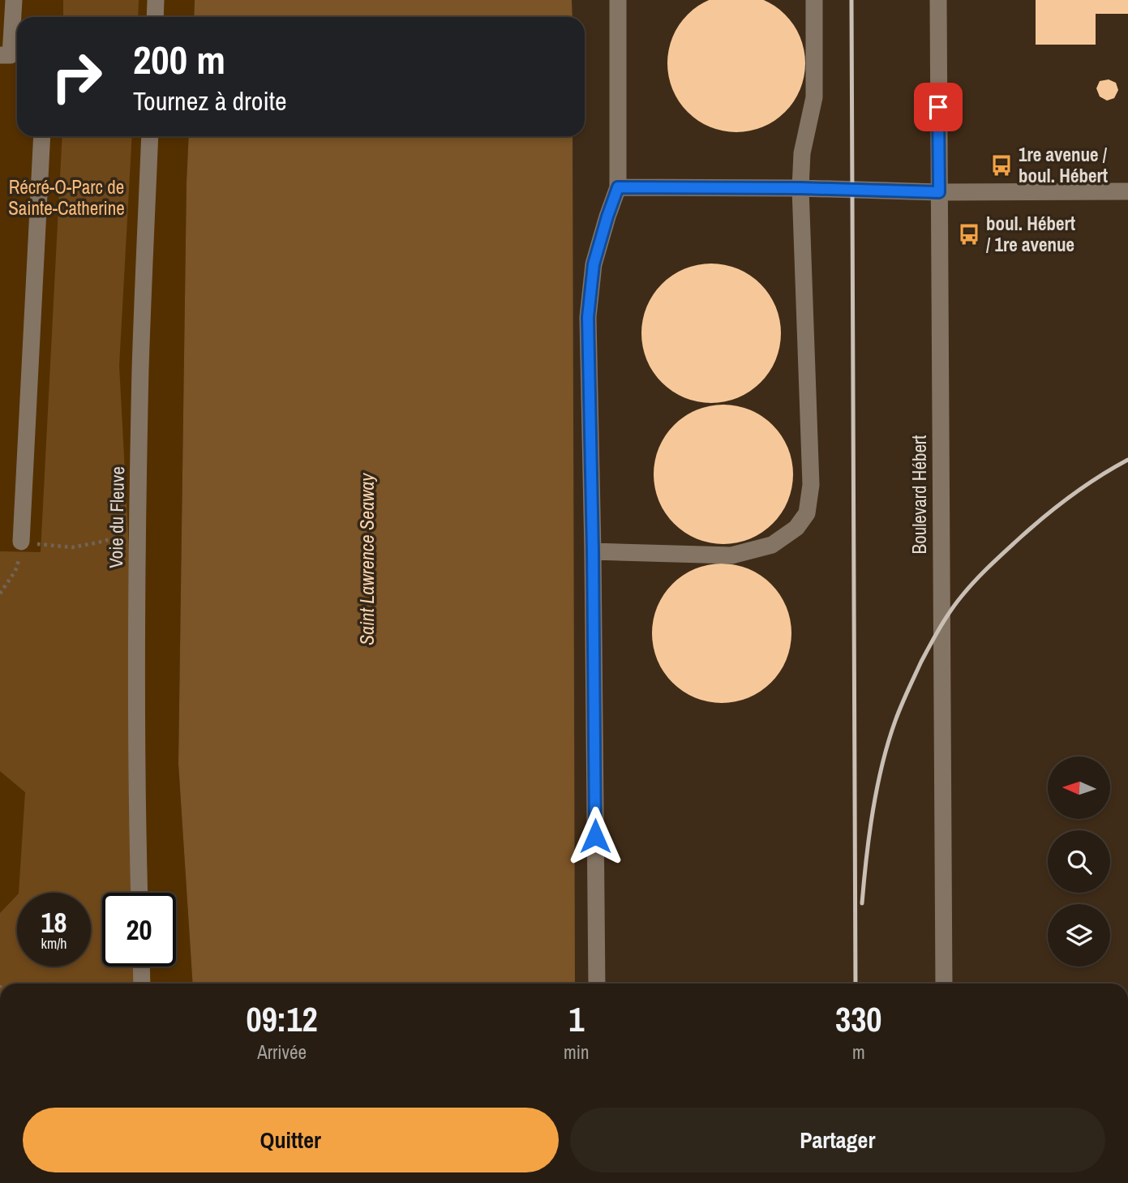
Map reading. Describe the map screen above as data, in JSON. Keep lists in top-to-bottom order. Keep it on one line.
{"streets":{"street":["Boulevard Hébert","Voie du Fleuve"]},"water":["Saint Lawrence Seaway"],"parks":["Récré-O-Parc de Sainte-Catherine"],"places":{"bus stop":["1re avenue / boul. Hébert","boul. Hébert / 1re avenue"]},"north":"left","page":{"turn":["200 m","Tournez à droite"],"speed":"18 km/h","limit":"20","eta":["09:12","Arrivée","1","min","330","m"],"buttons":["Quitter","Partager"]}}
